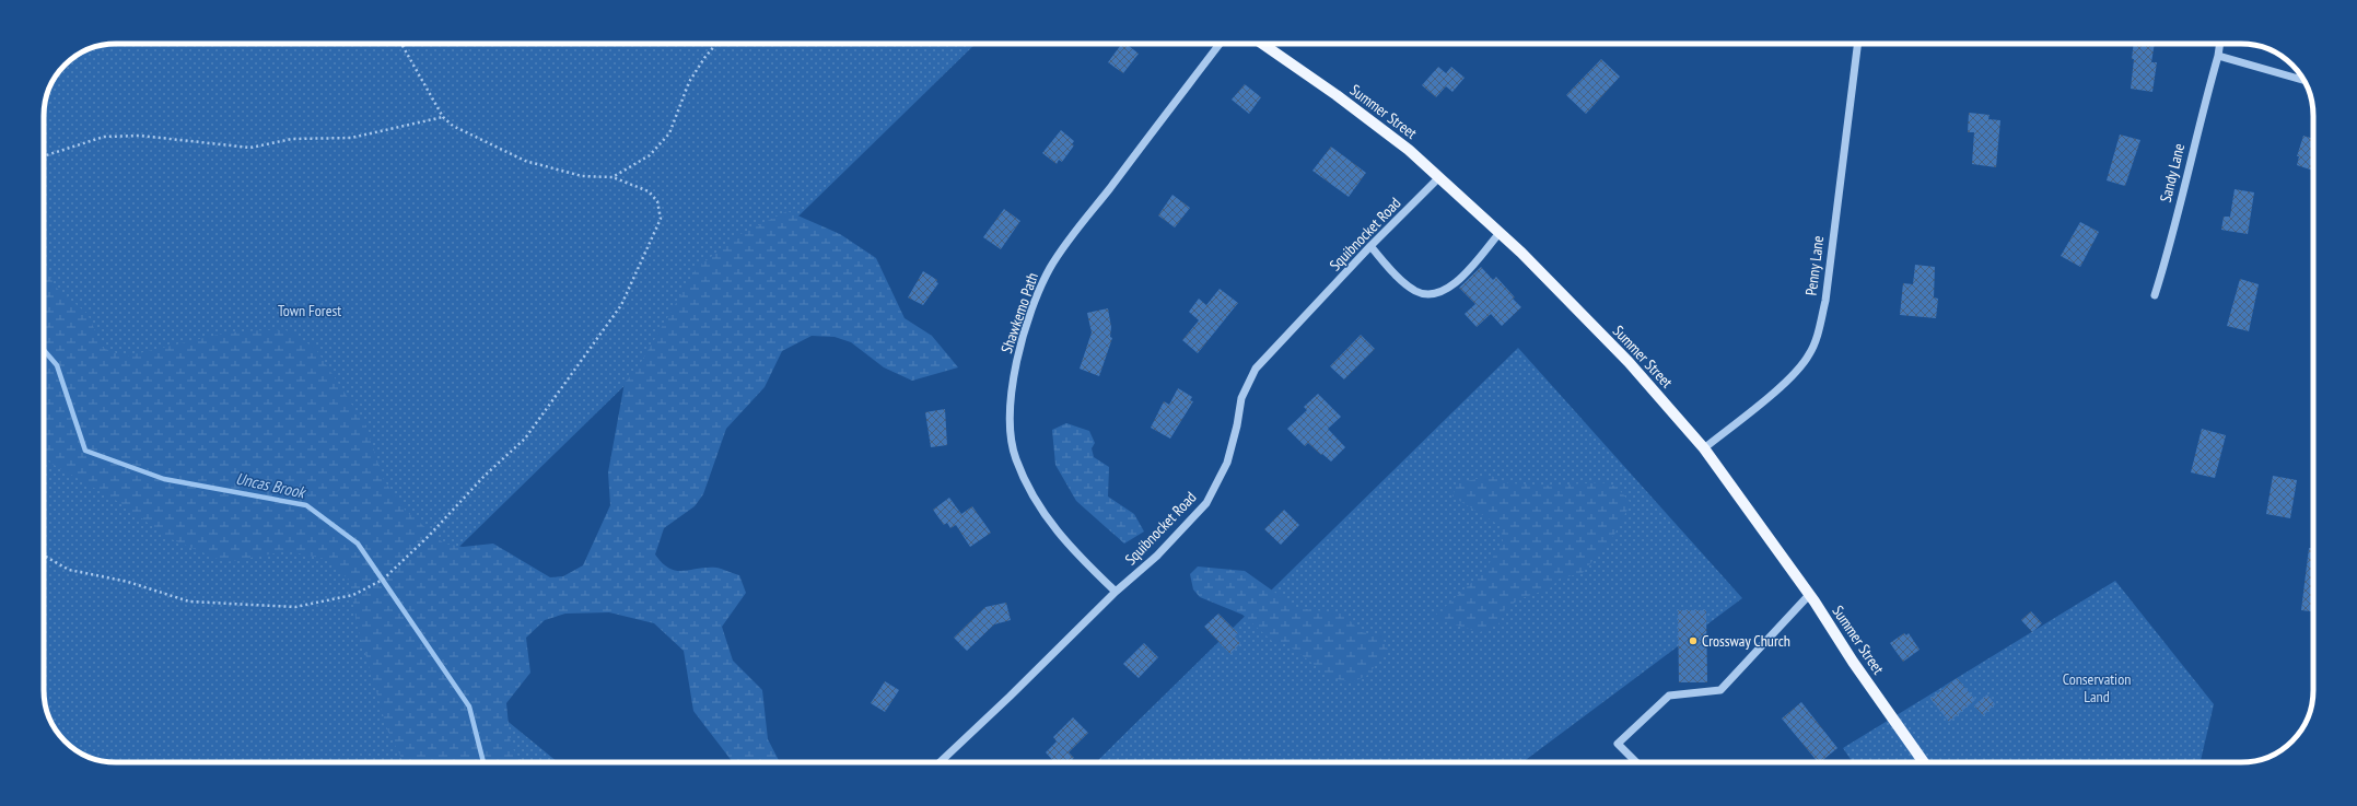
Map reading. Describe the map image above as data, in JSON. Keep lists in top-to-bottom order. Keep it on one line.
{"streets":{"main road":["Summer Street"],"street":["Sandy Lane","Squibnocket Road","Penny Lane","Shawkemo Path"]},"crossings":[["Summer Street","Squibnocket Road"],["Summer Street","Penny Lane"],["Squibnocket Road","Shawkemo Path"]],"water":["Uncas Brook"],"parks":["Town Forest","Conservation Land"],"places":["Crossway Church"]}
